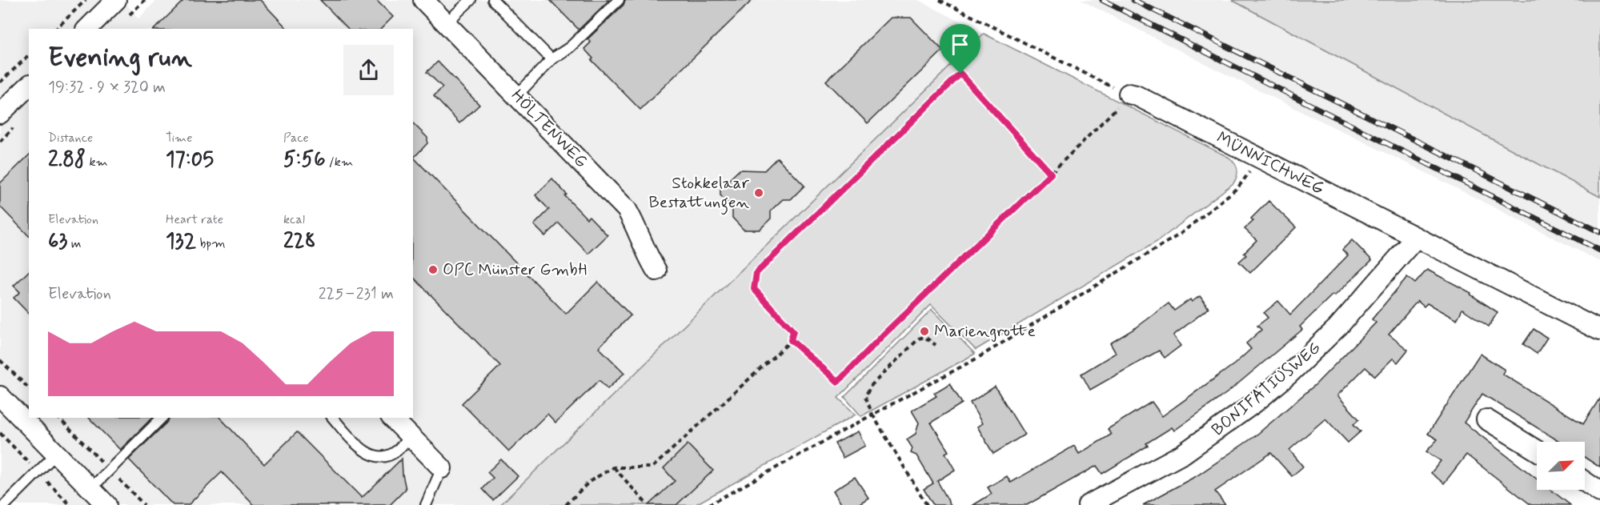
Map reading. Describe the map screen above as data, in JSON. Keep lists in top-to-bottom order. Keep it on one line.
{"streets":{"street":["HÖLTENWEG","MÜNNICHWEG","BONIFATIUSWEG"]},"crossings":[["MÜNNICHWEG","BONIFATIUSWEG"]],"places":["Stokkelaar Bestattungen","OPC Münster GmbH","Mariengrotte"],"north":"top right","page":{"heading":["Evening run","19:32 · 9 × 320 m"],"stats":[["Distance","2.88 km"],["Time","17:05"],["Pace","5:56 /km"],["Elevation","63 m"],["Heart rate","132 bpm"],["kcal","228"]],"chart":["Elevation","225–231 m"]}}
